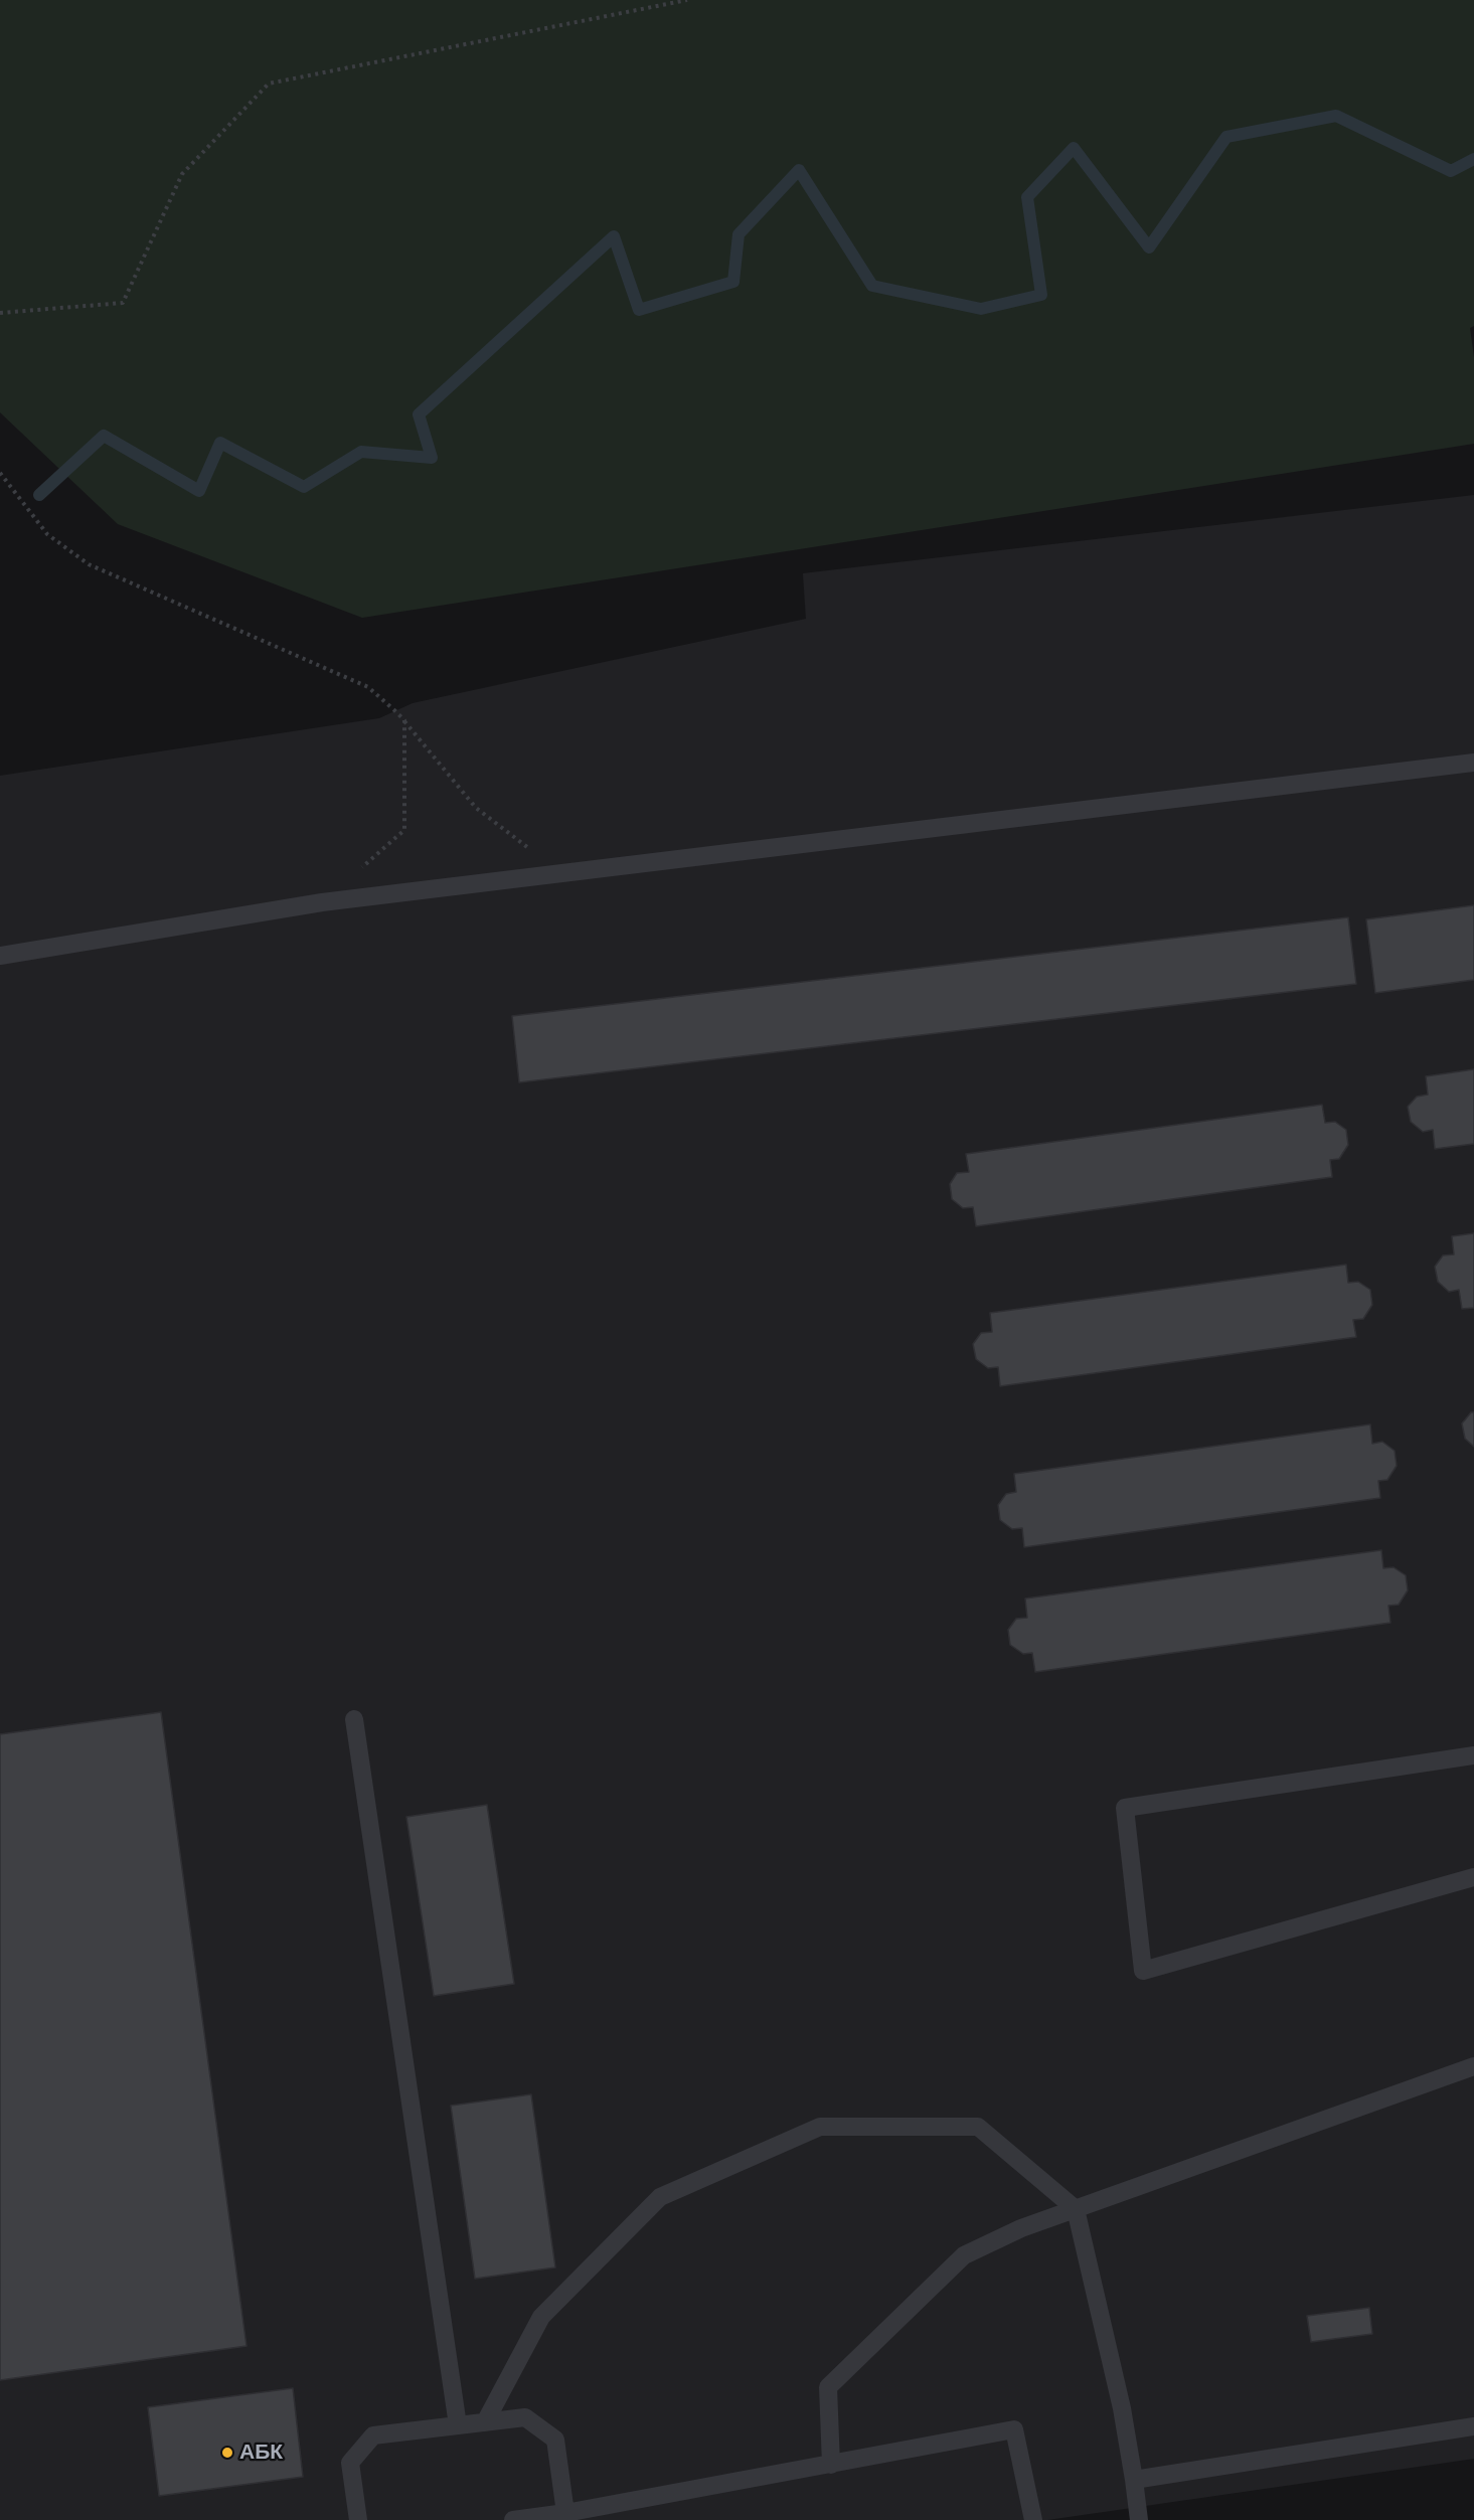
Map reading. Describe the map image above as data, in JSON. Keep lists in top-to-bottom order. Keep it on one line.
{"places":["АБК"]}
